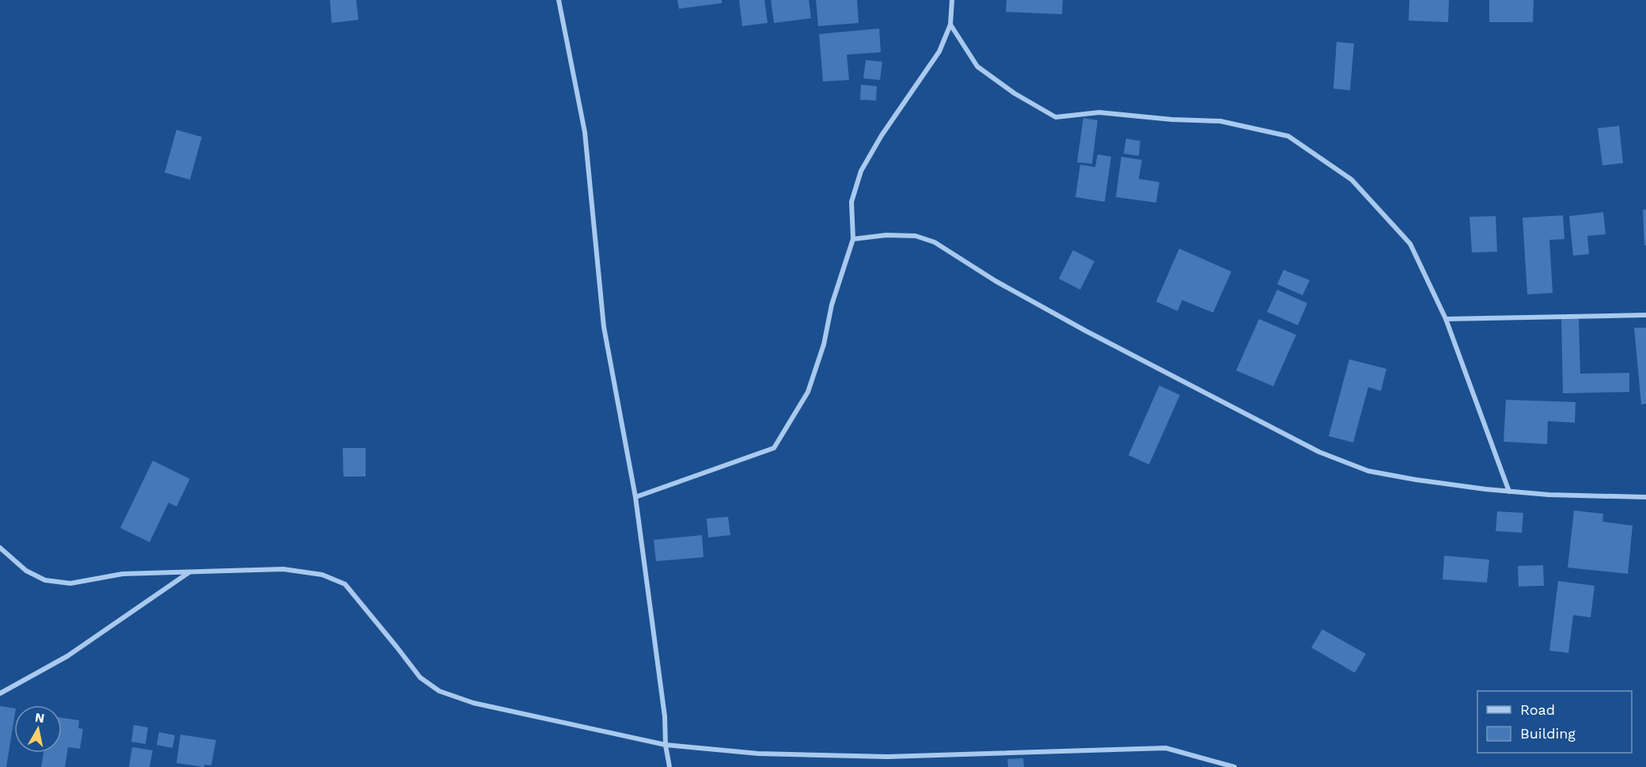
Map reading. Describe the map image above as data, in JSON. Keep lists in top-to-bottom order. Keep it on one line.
{"legend":["Road","Building"],"north":"top"}
